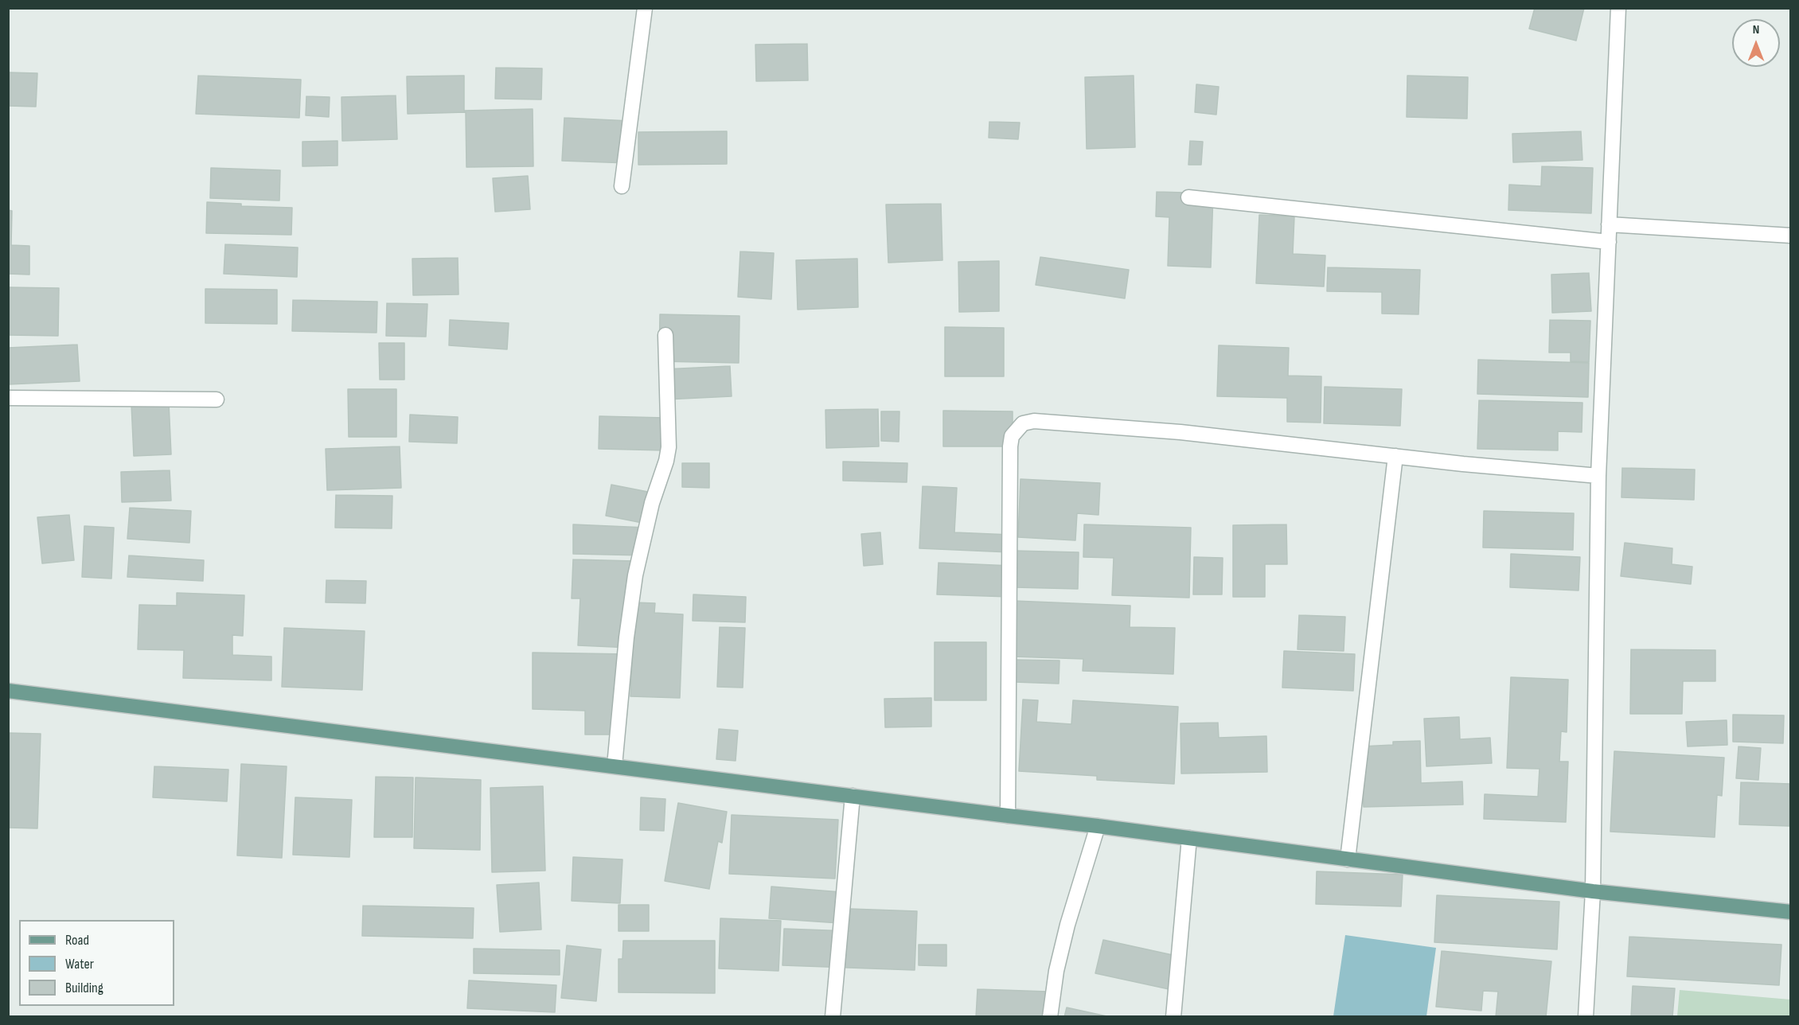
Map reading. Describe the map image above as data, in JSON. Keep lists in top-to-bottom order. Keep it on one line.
{"legend":["Road","Water","Building"],"north":"top"}
